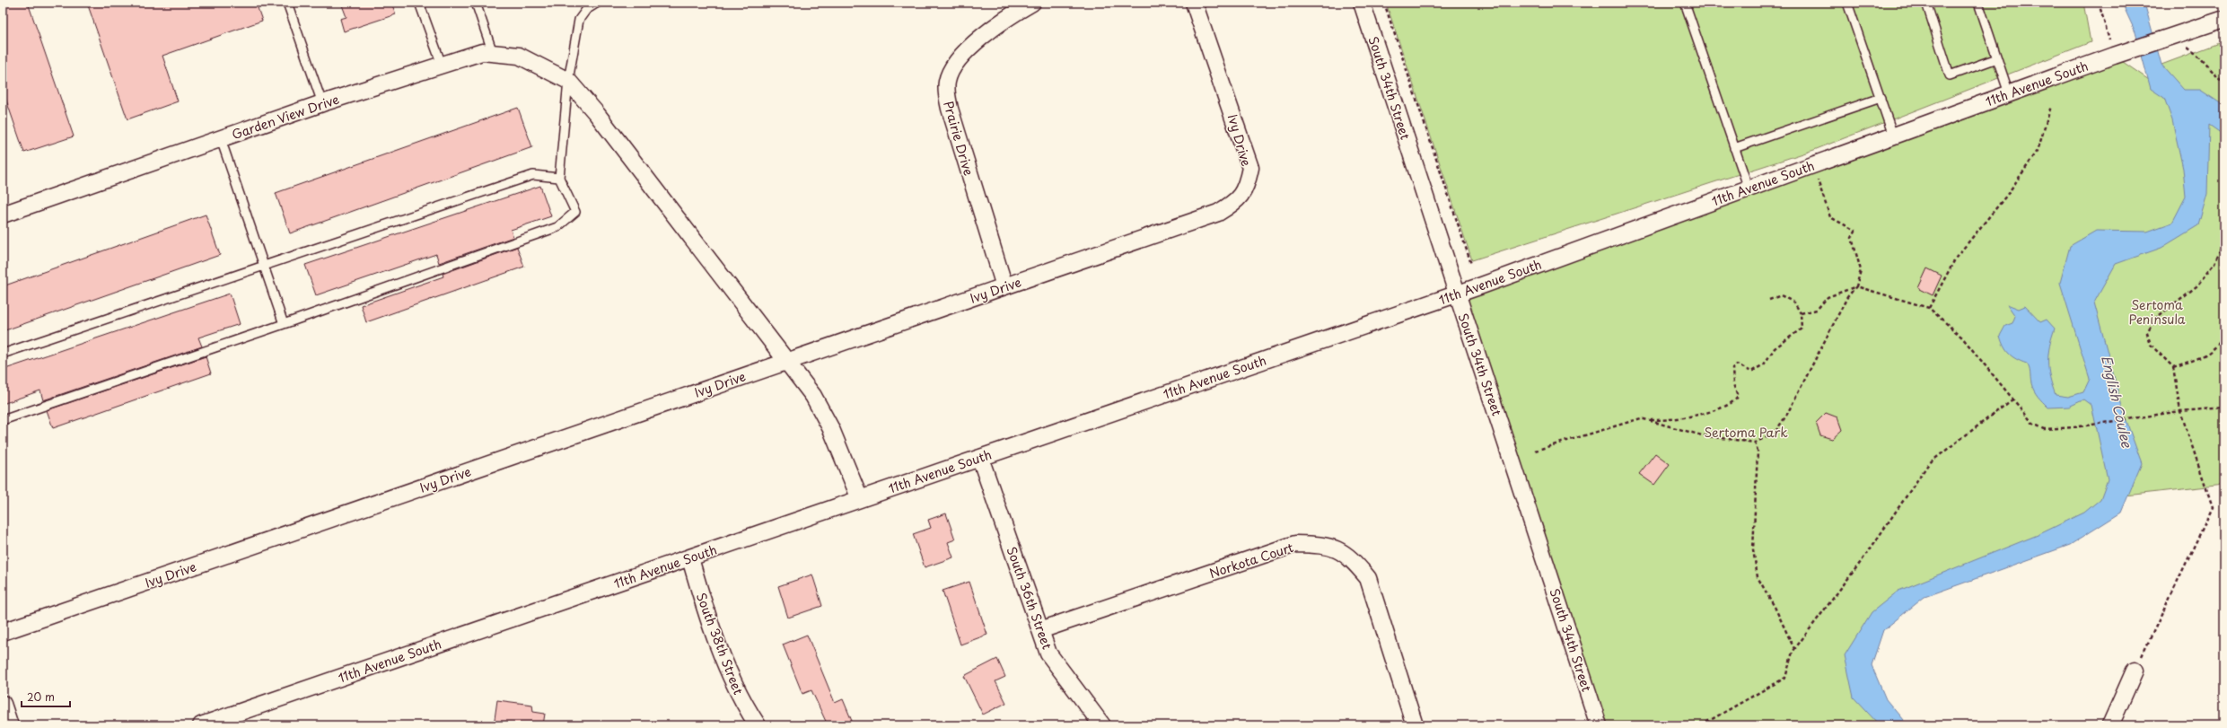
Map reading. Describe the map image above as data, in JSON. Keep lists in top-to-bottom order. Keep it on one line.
{"streets":{"street":["11th Avenue South","South 34th Street","Garden View Drive","Prairie Drive","Ivy Drive","Norkota Court","South 36th Street","South 38th Street"]},"crossings":[["11th Avenue South","South 34th Street"],["11th Avenue South","South 36th Street"],["11th Avenue South","South 38th Street"],["Prairie Drive","Ivy Drive"],["Norkota Court","South 36th Street"]],"water":["English Coulee"],"parks":["Sertoma Peninsula","Sertoma Park"],"scale_bar":"20 m"}
